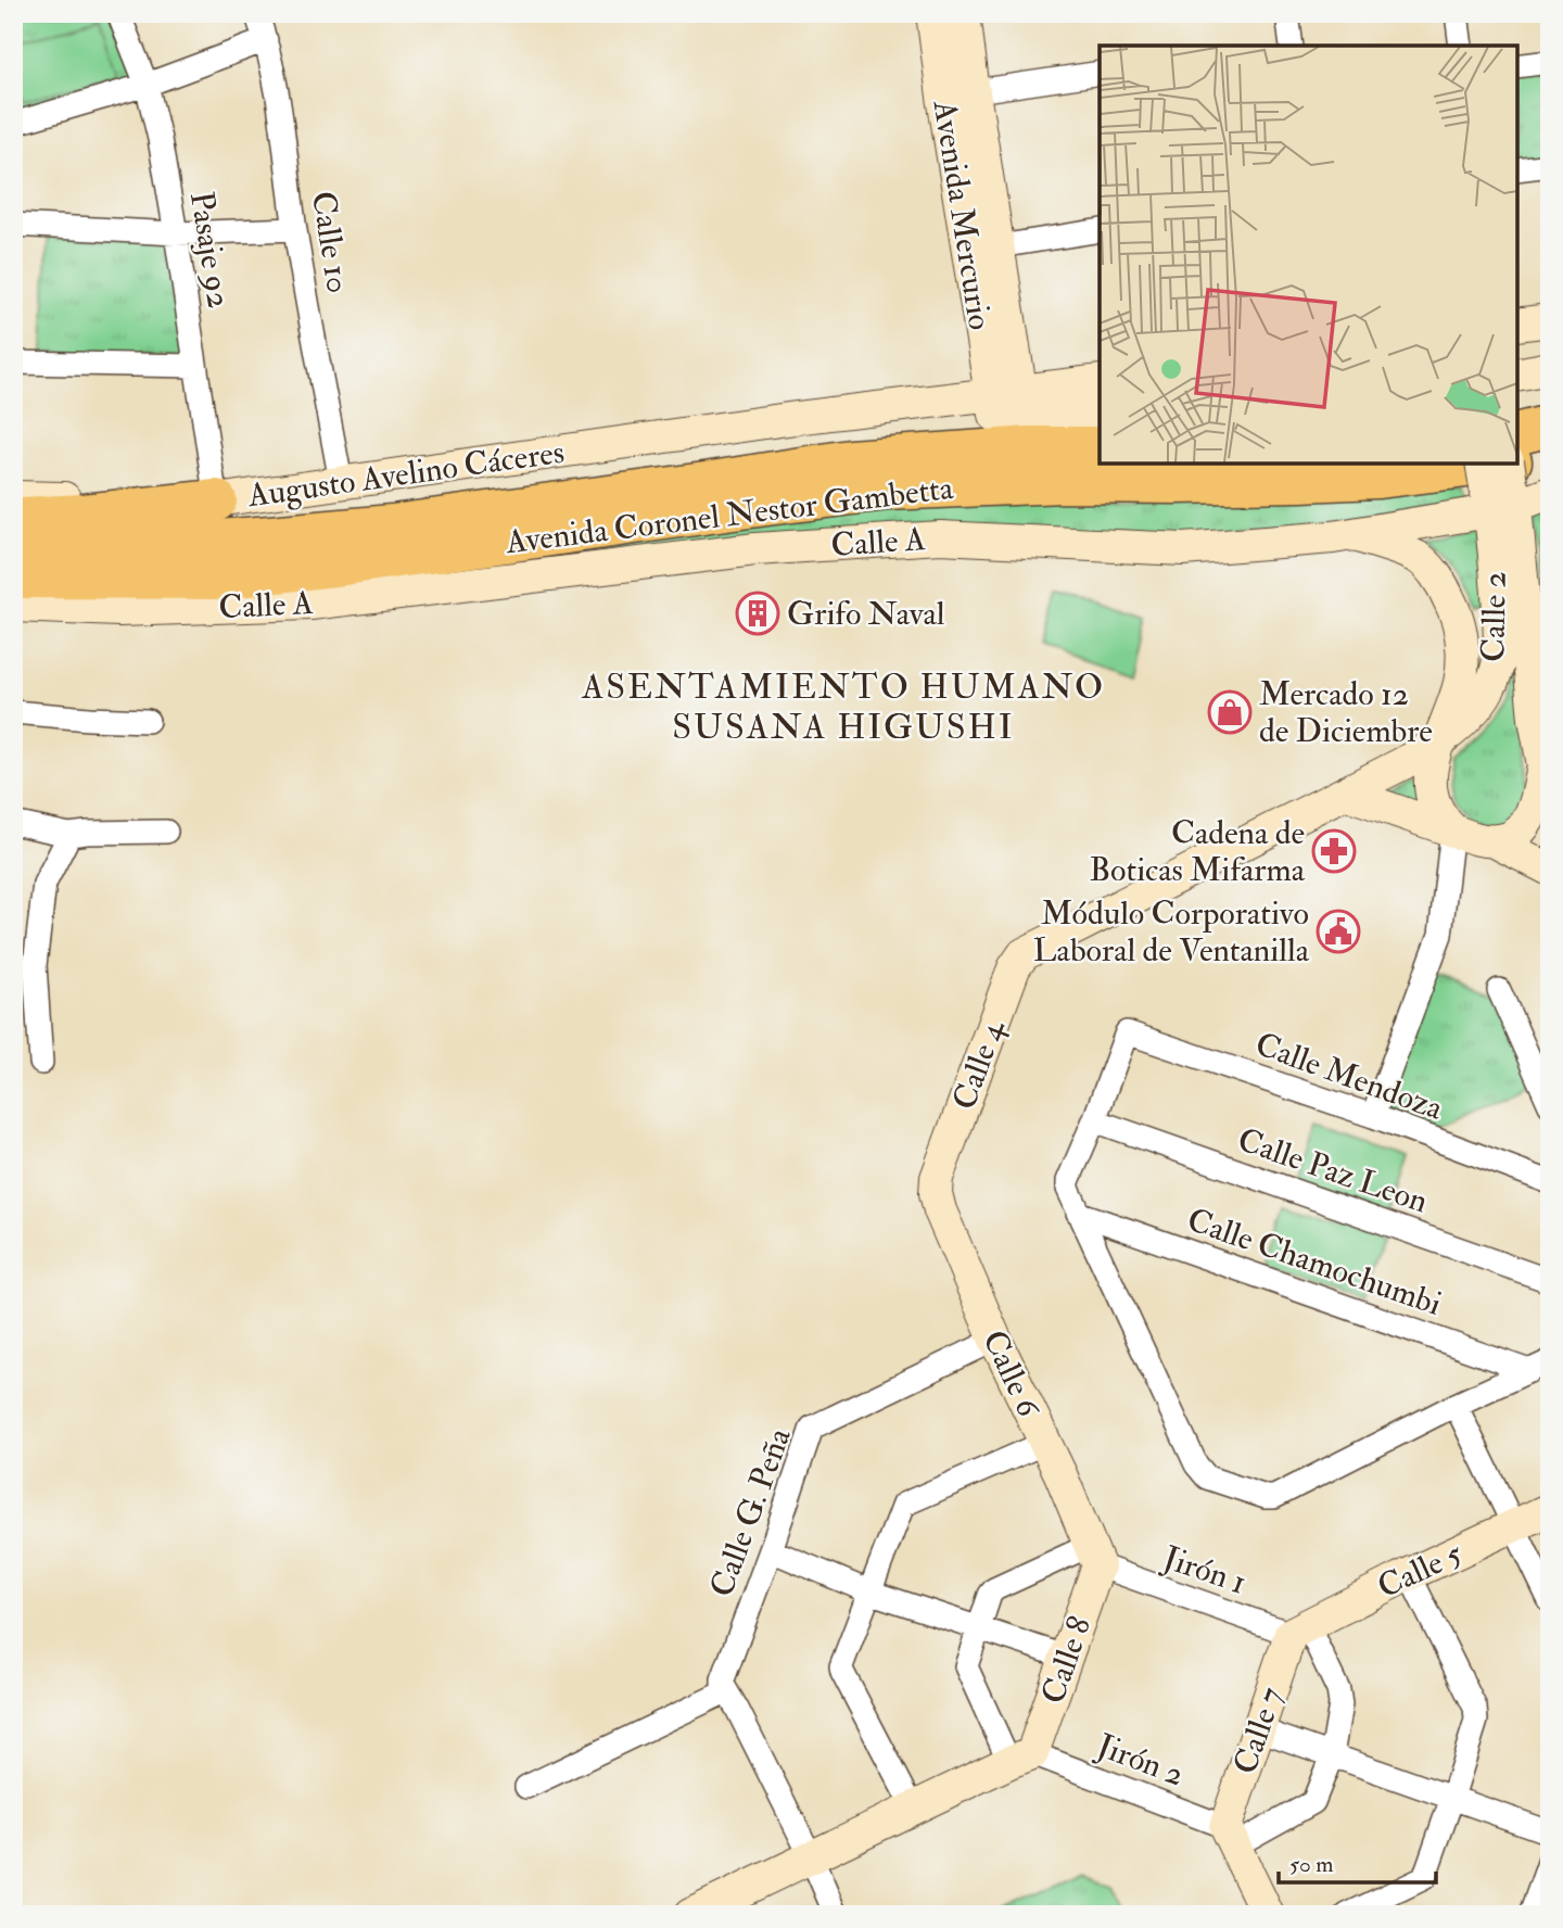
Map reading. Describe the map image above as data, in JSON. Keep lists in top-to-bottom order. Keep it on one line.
{"streets":{"highway":["Avenida Coronel Nestor Gambetta"],"street":["Avenida Mercurio","Calle 10","Pasaje 92","Augusto Avelino Cáceres","Calle A","Calle 2","Calle 4","Calle Mendoza","Calle Paz Leon","Calle Chamochumbi","Calle 6","Calle G. Peña","Jirón 1","Calle 5","Calle 8","Calle 7","Jirón 2"]},"crossings":[["Avenida Mercurio","Augusto Avelino Cáceres"],["Calle 10","Augusto Avelino Cáceres"],["Pasaje 92","Augusto Avelino Cáceres"],["Avenida Coronel Nestor Gambetta","Calle A"],["Avenida Coronel Nestor Gambetta","Calle 2"],["Calle A","Calle 2"],["Calle 2","Calle 4"],["Calle 4","Calle 6"],["Calle Mendoza","Calle Paz Leon"],["Calle 6","Calle G. Peña"],["Calle 6","Jirón 1"],["Calle 6","Calle 8"],["Jirón 1","Calle 5"],["Jirón 1","Calle 8"],["Jirón 1","Calle 7"],["Calle 5","Calle 7"],["Calle 8","Jirón 2"],["Calle 7","Jirón 2"]],"districts":["ASENTAMIENTO HUMANO SUSANA HIGUSHI"],"places":{"building":["Grifo Naval"],"shop":["Mercado 12 de Diciembre"],"pharmacy":["Cadena de Boticas Mifarma"],"public building":["Módulo Corporativo Laboral de Ventanilla"]},"scale_bar":"50 m"}
